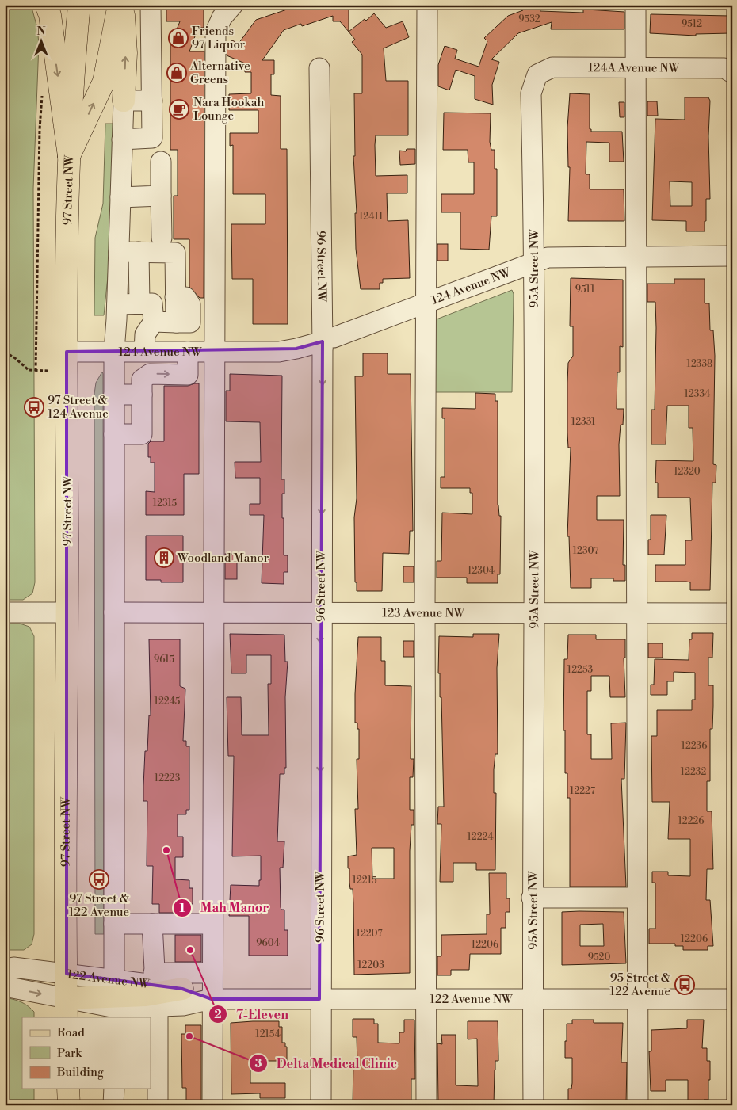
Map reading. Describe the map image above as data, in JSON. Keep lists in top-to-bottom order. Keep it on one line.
{"streets":{"main road":["97 Street NW"],"street":["124A Avenue NW","96 Street NW","95A Street NW","124 Avenue NW","123 Avenue NW","122 Avenue NW"]},"crossings":[["124A Avenue NW","95A Street NW"],["97 Street NW","124 Avenue NW"],["97 Street NW","122 Avenue NW"],["96 Street NW","124 Avenue NW"],["96 Street NW","123 Avenue NW"],["96 Street NW","122 Avenue NW"],["95A Street NW","124 Avenue NW"],["95A Street NW","123 Avenue NW"],["95A Street NW","122 Avenue NW"]],"places":{"shop":["Friends 97 Liquor","Alternative Greens"],"cafe":["Nara Hookah Lounge"],"bus stop":["97 Street & 124 Avenue","97 Street & 122 Avenue","95 Street & 122 Avenue"],"building":["Woodland Manor"],"other":["Mah Manor","7-Eleven","Delta Medical Clinic"]},"house_numbers":["9532","9512","12411","9511","12338","12334","12331","12320","12315","12307","12304","9615","12253","12245","12236","12232","12223","12227","12226","12224","12215","12207","12206","9604","12206","9520","12203","12154"],"legend":["Road","Park","Building"],"north":"top"}
